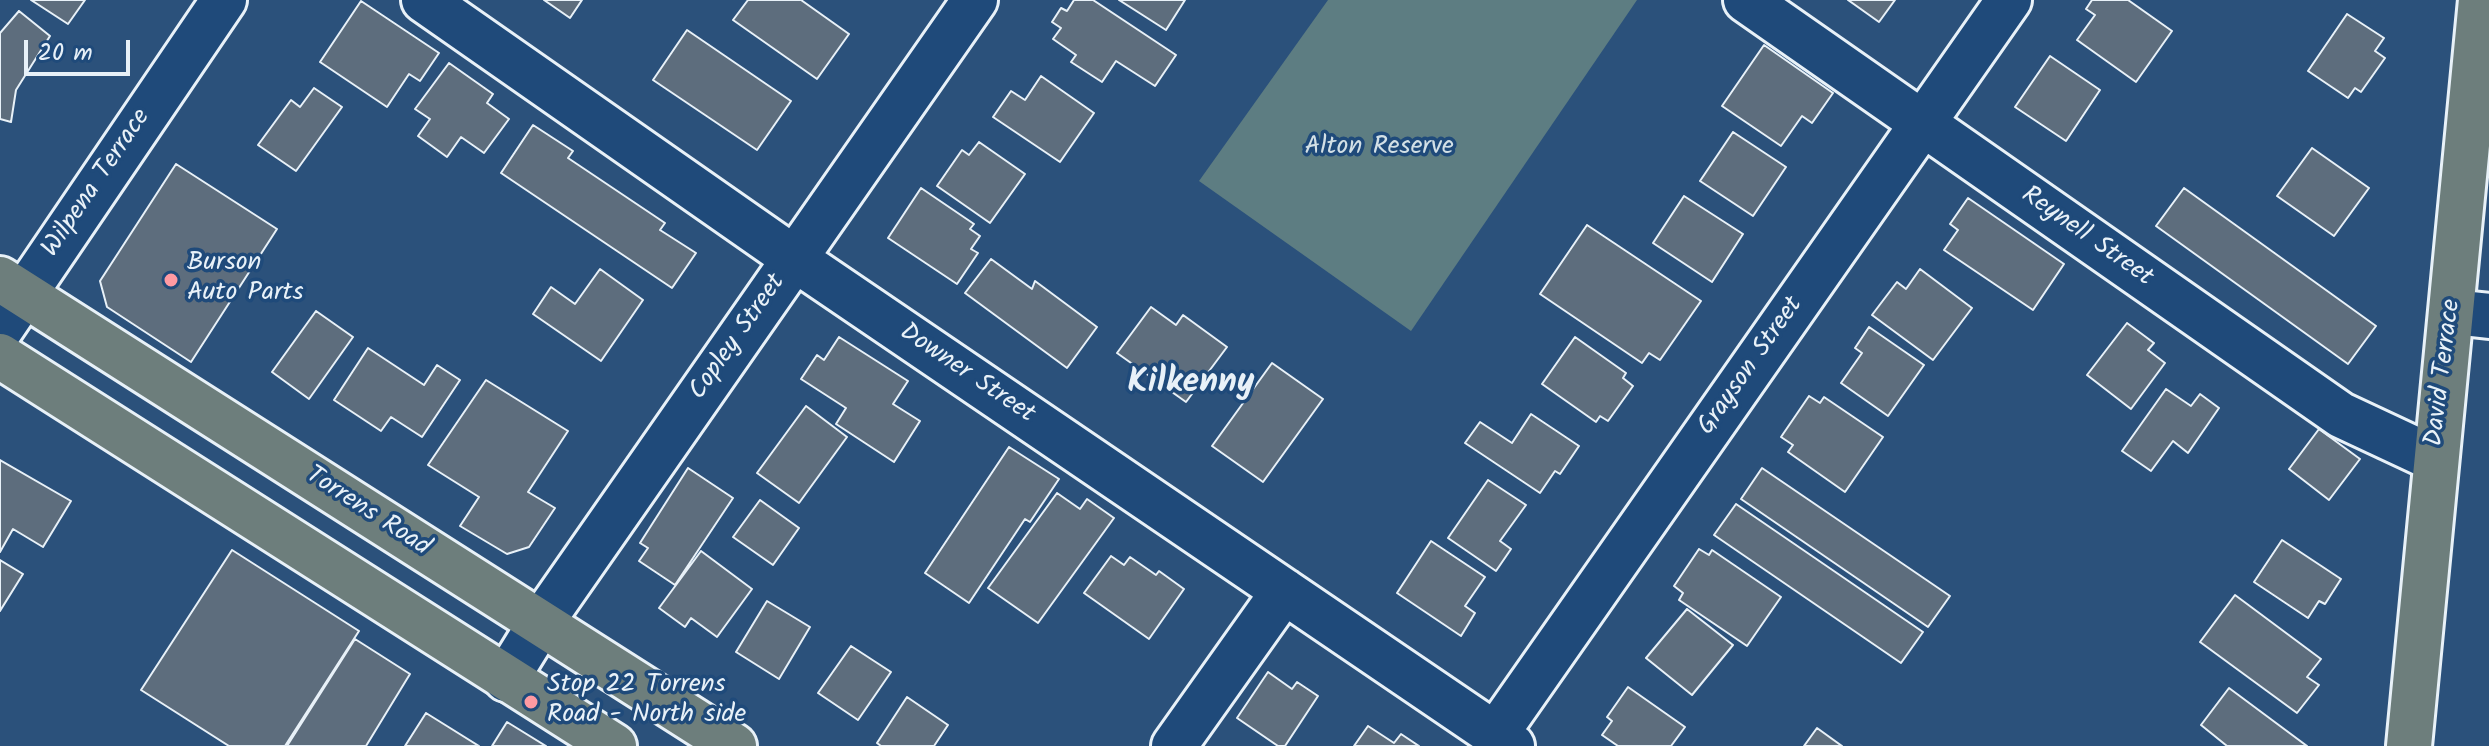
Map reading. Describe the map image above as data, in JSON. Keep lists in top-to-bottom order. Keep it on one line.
{"streets":{"main road":["David Terrace","Torrens Road"],"street":["Wilpena Terrace","Reynell Street","Copley Street","Grayson Street","Downer Street"]},"crossings":[["Wilpena Terrace","Torrens Road"],["Reynell Street","Grayson Street"],["Reynell Street","David Terrace"],["Copley Street","Downer Street"],["Copley Street","Torrens Road"],["Grayson Street","Downer Street"]],"districts":["Kilkenny"],"parks":["Alton Reserve"],"places":["Burson Auto Parts","Stop 22 Torrens Road - North side"],"scale_bar":"20 m"}
